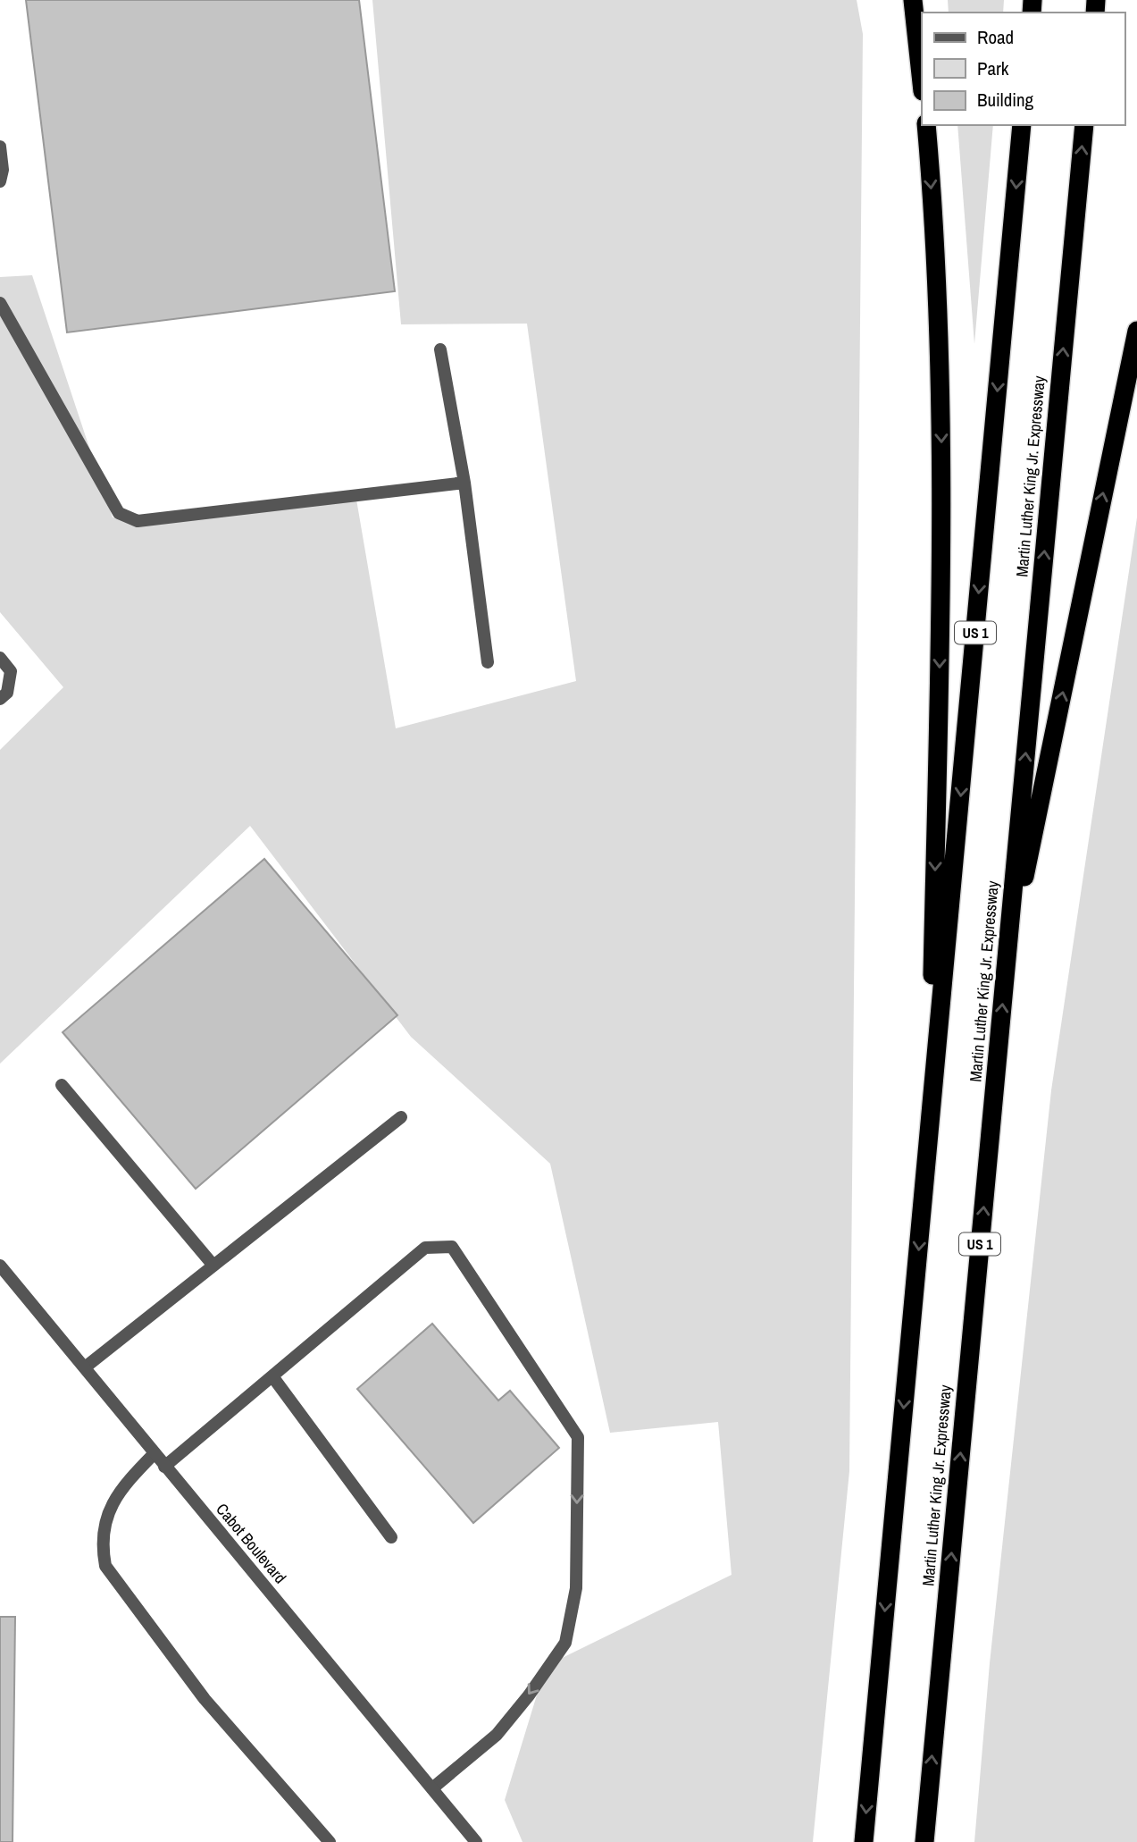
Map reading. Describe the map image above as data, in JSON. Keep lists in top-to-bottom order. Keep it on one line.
{"streets":{"highway":["Martin Luther King Jr. Expressway","US 1"],"street":["Cabot Boulevard"]},"legend":["Road","Park","Building"]}
